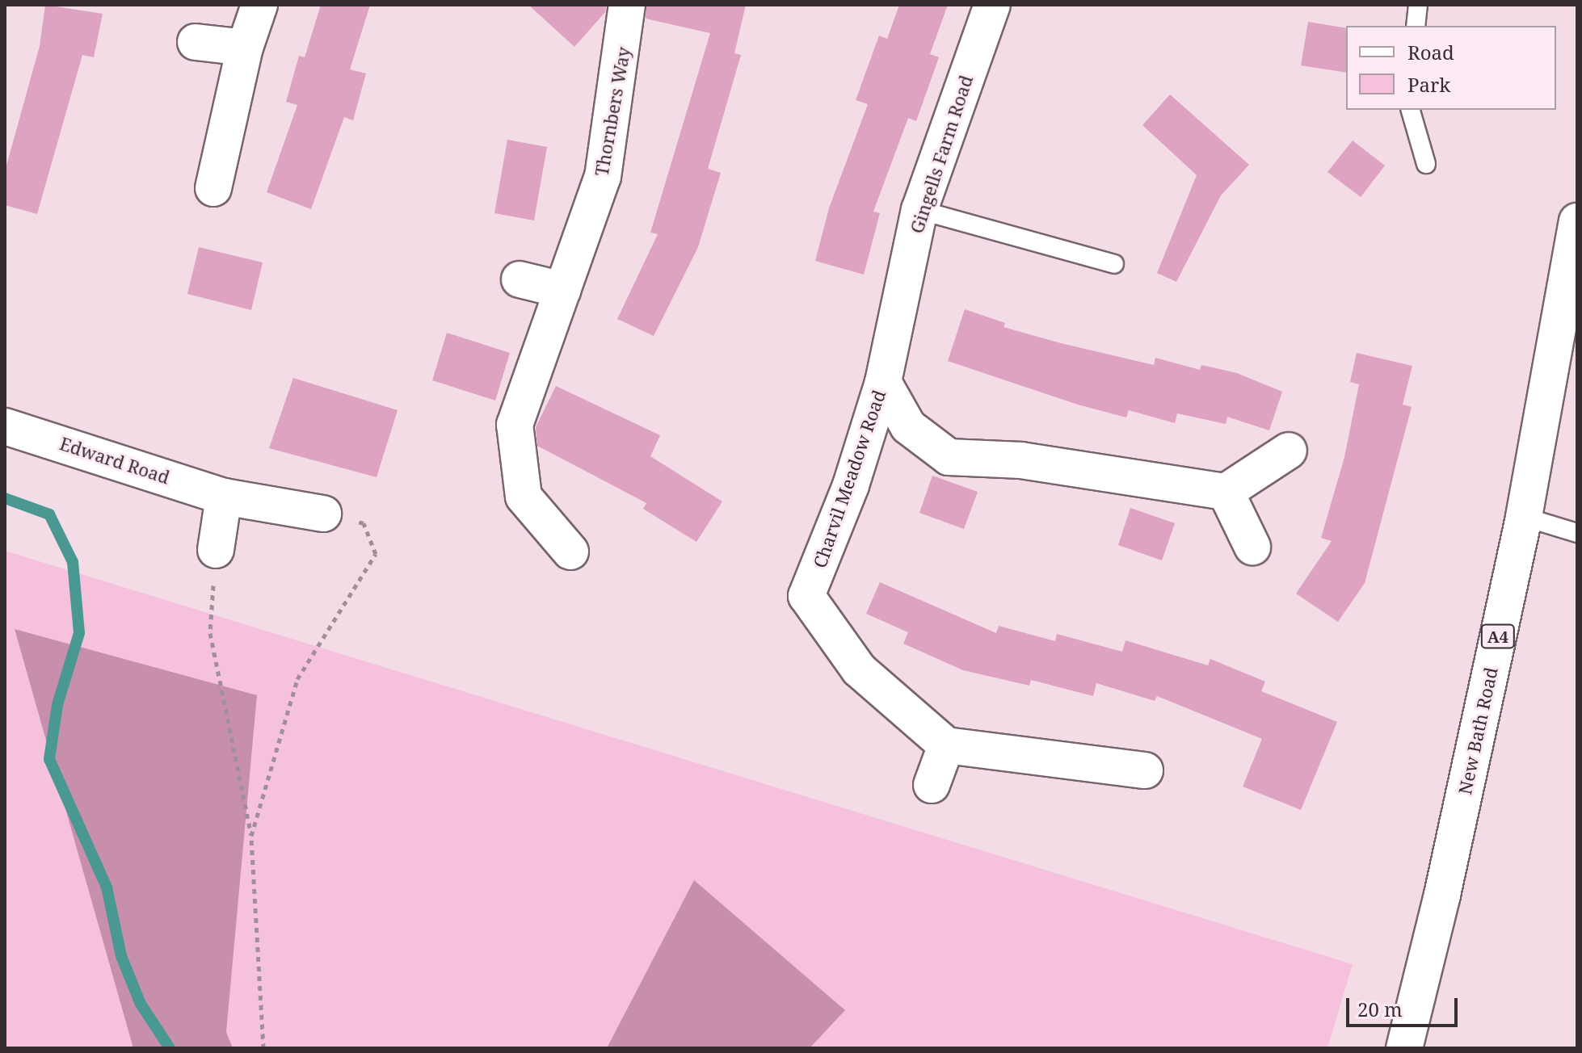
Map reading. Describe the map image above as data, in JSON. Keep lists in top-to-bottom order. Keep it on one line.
{"streets":{"street":["Thornbers Way","Gingells Farm Road","Edward Road","Charvil Meadow Road","A4","New Bath Road"]},"crossings":[["Gingells Farm Road","Charvil Meadow Road"]],"legend":["Road","Park"],"scale_bar":"20 m"}
